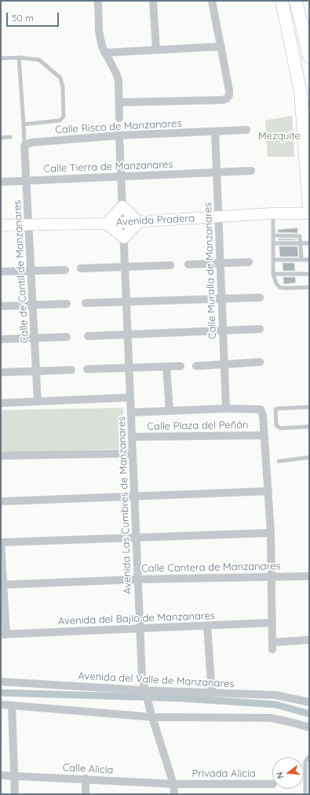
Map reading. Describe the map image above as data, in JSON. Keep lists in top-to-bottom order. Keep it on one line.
{"streets":{"street":["Calle Risco de Manzanares","Calle Tierra de Manzanares","Avenida Pradera","Calle Muralla de Manzanares","Calle de Cantil de Manzanares","Calle Plaza del Peñón","Avenida Las Cumbres de Manzanares","Calle Cantera de Manzanares","Avenida del Bajío de Manzanares","Avenida del Valle de Manzanares","Calle Alicia","Privada Alicia"]},"crossings":[["Calle Risco de Manzanares","Calle Muralla de Manzanares"],["Calle Risco de Manzanares","Calle de Cantil de Manzanares"],["Calle Risco de Manzanares","Avenida Las Cumbres de Manzanares"],["Calle Tierra de Manzanares","Calle Muralla de Manzanares"],["Calle Tierra de Manzanares","Calle de Cantil de Manzanares"],["Calle Tierra de Manzanares","Avenida Las Cumbres de Manzanares"],["Avenida Pradera","Calle Muralla de Manzanares"],["Avenida Pradera","Calle de Cantil de Manzanares"],["Avenida Pradera","Avenida Las Cumbres de Manzanares"],["Calle Muralla de Manzanares","Calle Plaza del Peñón"],["Calle Plaza del Peñón","Avenida Las Cumbres de Manzanares"],["Avenida Las Cumbres de Manzanares","Calle Cantera de Manzanares"],["Avenida Las Cumbres de Manzanares","Avenida del Bajío de Manzanares"],["Avenida Las Cumbres de Manzanares","Avenida del Valle de Manzanares"],["Avenida Las Cumbres de Manzanares","Calle Alicia"],["Avenida Las Cumbres de Manzanares","Privada Alicia"],["Calle Alicia","Privada Alicia"]],"parks":["Mezquite"],"scale_bar":"50 m","north":"left"}
